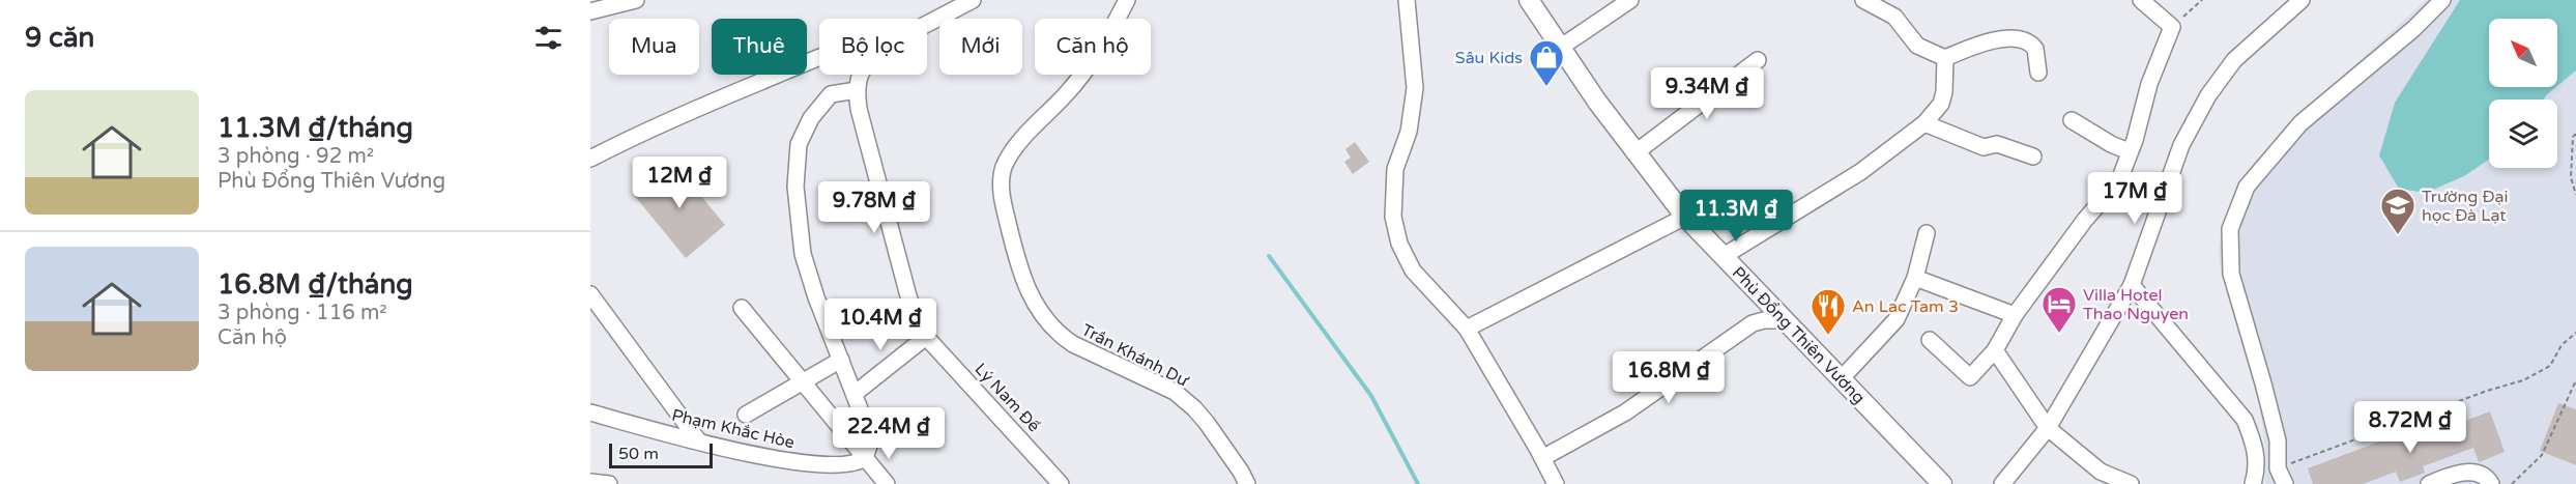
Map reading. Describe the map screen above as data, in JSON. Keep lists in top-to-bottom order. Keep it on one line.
{"streets":{"main road":["Phù Đổng Thiên Vương"],"street":["Trần Khánh Dư","Lý Nam Đế","Phạm Khắc Hòe"]},"places":{"shop":["Sâu Kids"],"school or university":["Trường Đại học Đà Lạt"],"hotel":["Villa Hotel Thao Nguyen"],"restaurant":["An Lac Tam 3"]},"scale_bar":"50 m","north":"top left","page":{"heading":"9 căn","chip":["Mua","Thuê","Bộ lọc","Mới","Căn hộ"],"price":["9.34M ₫","12M ₫","17M ₫","9.78M ₫","11.3M ₫","10.4M ₫","16.8M ₫","8.72M ₫","22.4M ₫"],"list":[{"name":"11.3M ₫/tháng","note":"3 phòng · 92 m² · Phù Đổng Thiên Vương"},{"name":"16.8M ₫/tháng","note":"3 phòng · 116 m² · Căn hộ"}],"scale":"50 m"}}
